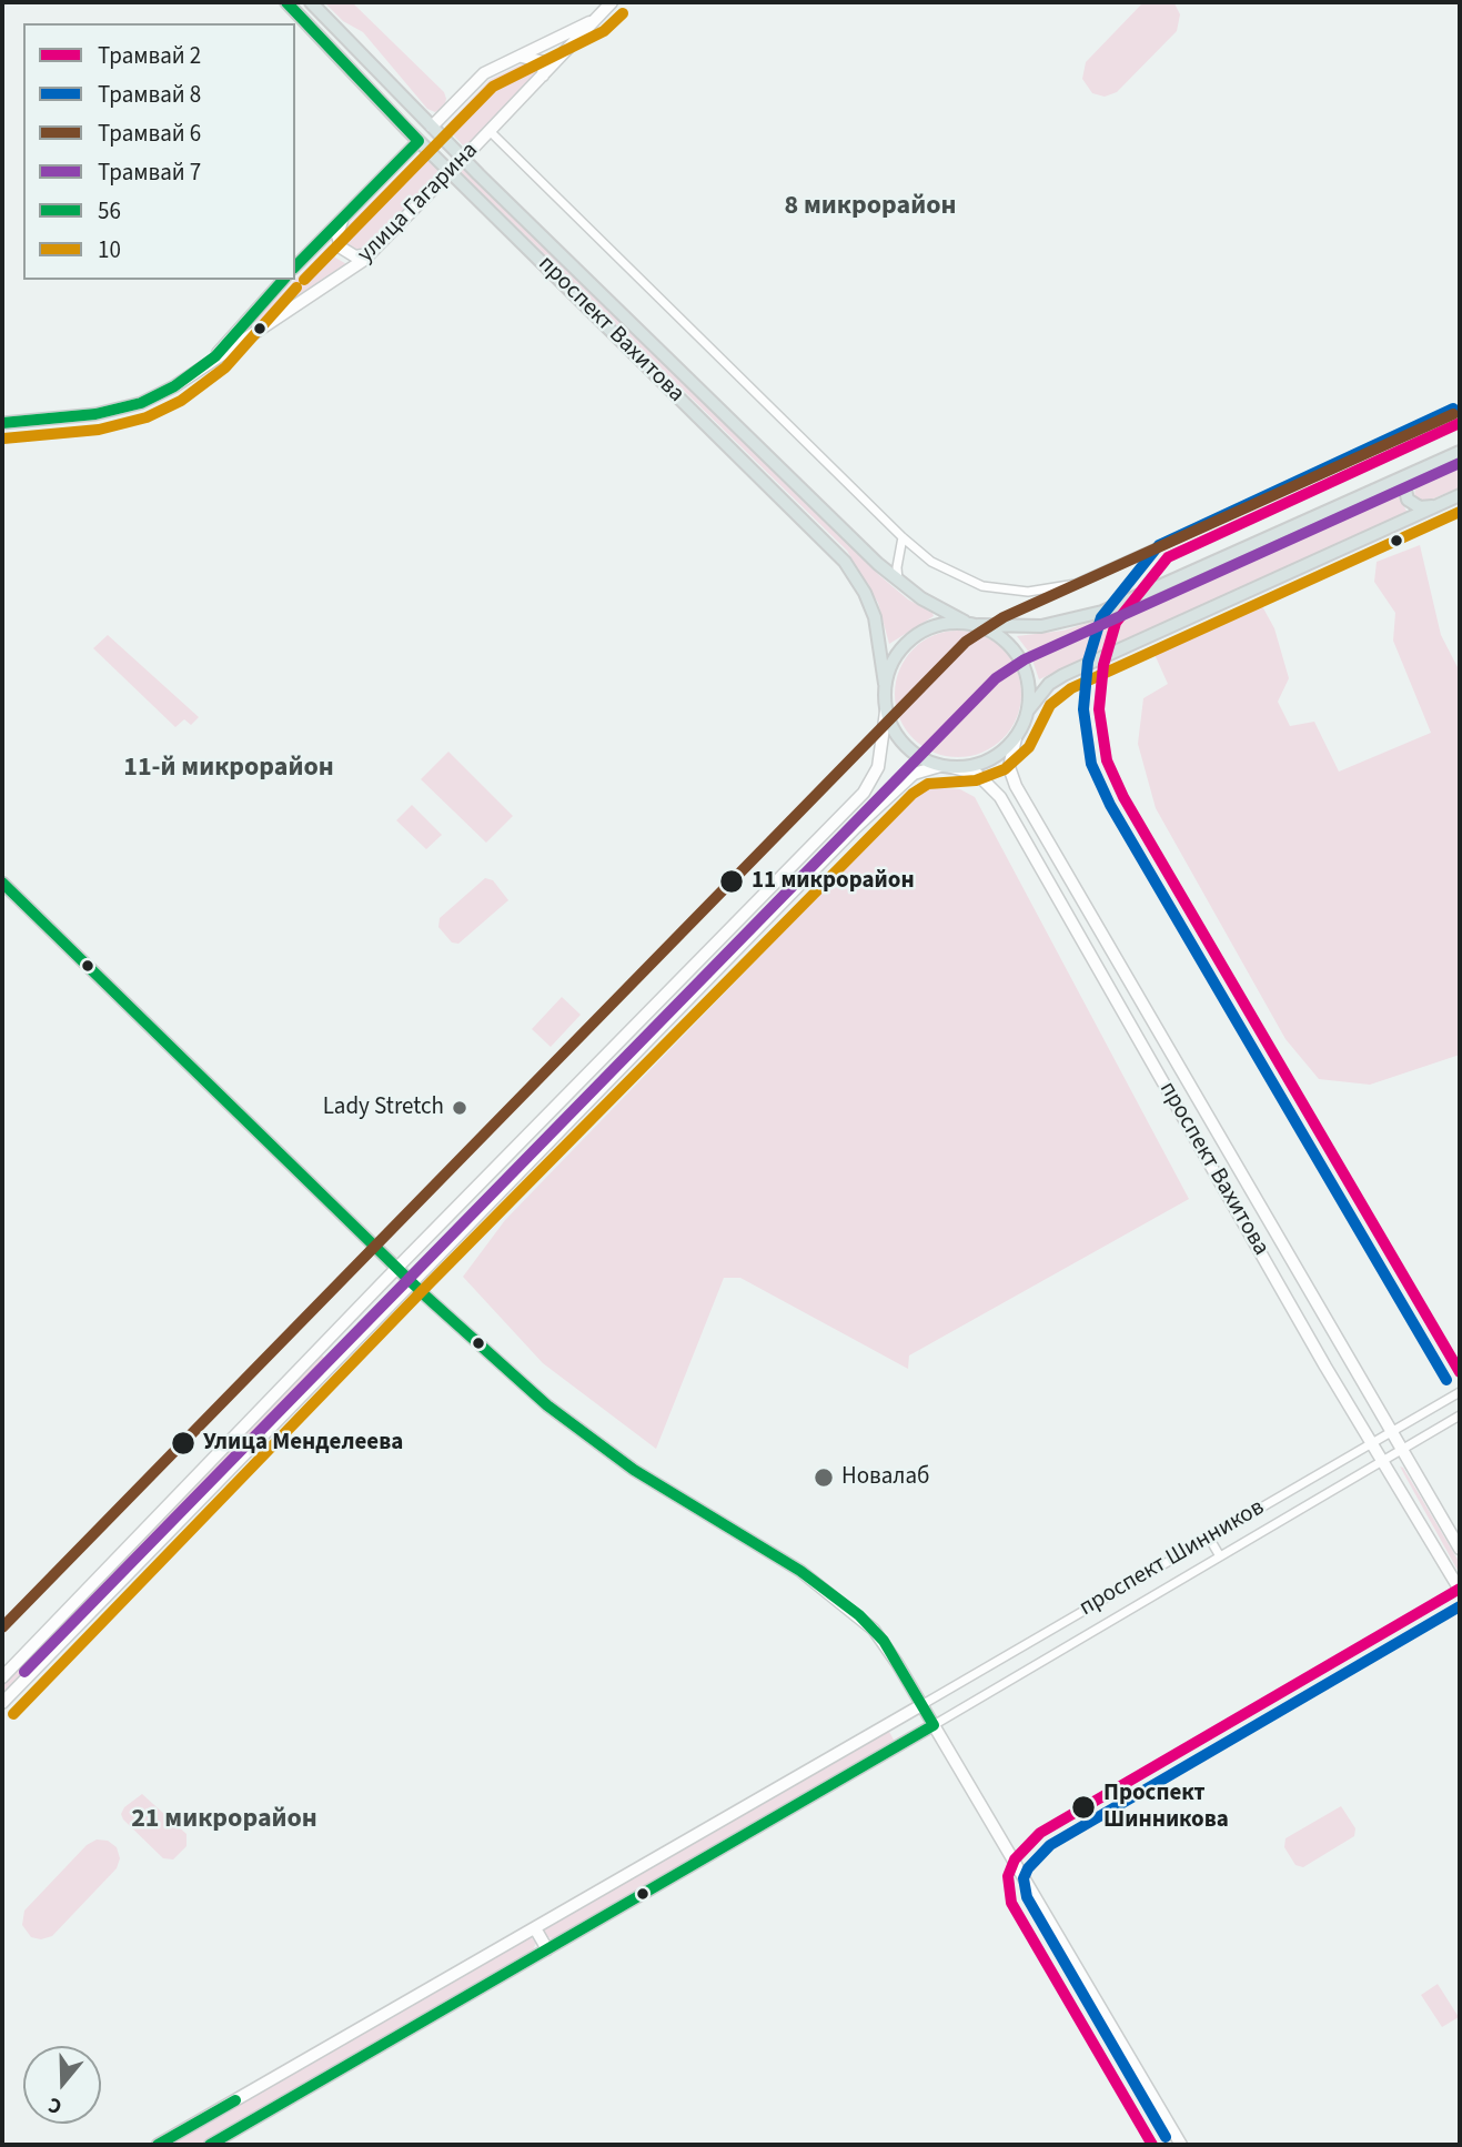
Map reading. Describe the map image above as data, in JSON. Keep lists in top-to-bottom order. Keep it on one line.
{"streets":{"main road":["улица Гагарина","проспект Вахитова","проспект Шинников"]},"crossings":[["улица Гагарина","проспект Вахитова"],["проспект Вахитова","проспект Шинников"]],"districts":["8 микрорайон","11-й микрорайон","21 микрорайон"],"places":["11 микрорайон","Lady Stretch","Улица Менделеева","Новалаб","Проспект Шинникова"],"lines":["transit line 56","transit line 10","tram line 8","tram line 6","tram line 2","tram line 7"],"legend":["Трамвай 2","Трамвай 8","Трамвай 6","Трамвай 7","56","10"],"north":"bottom"}
